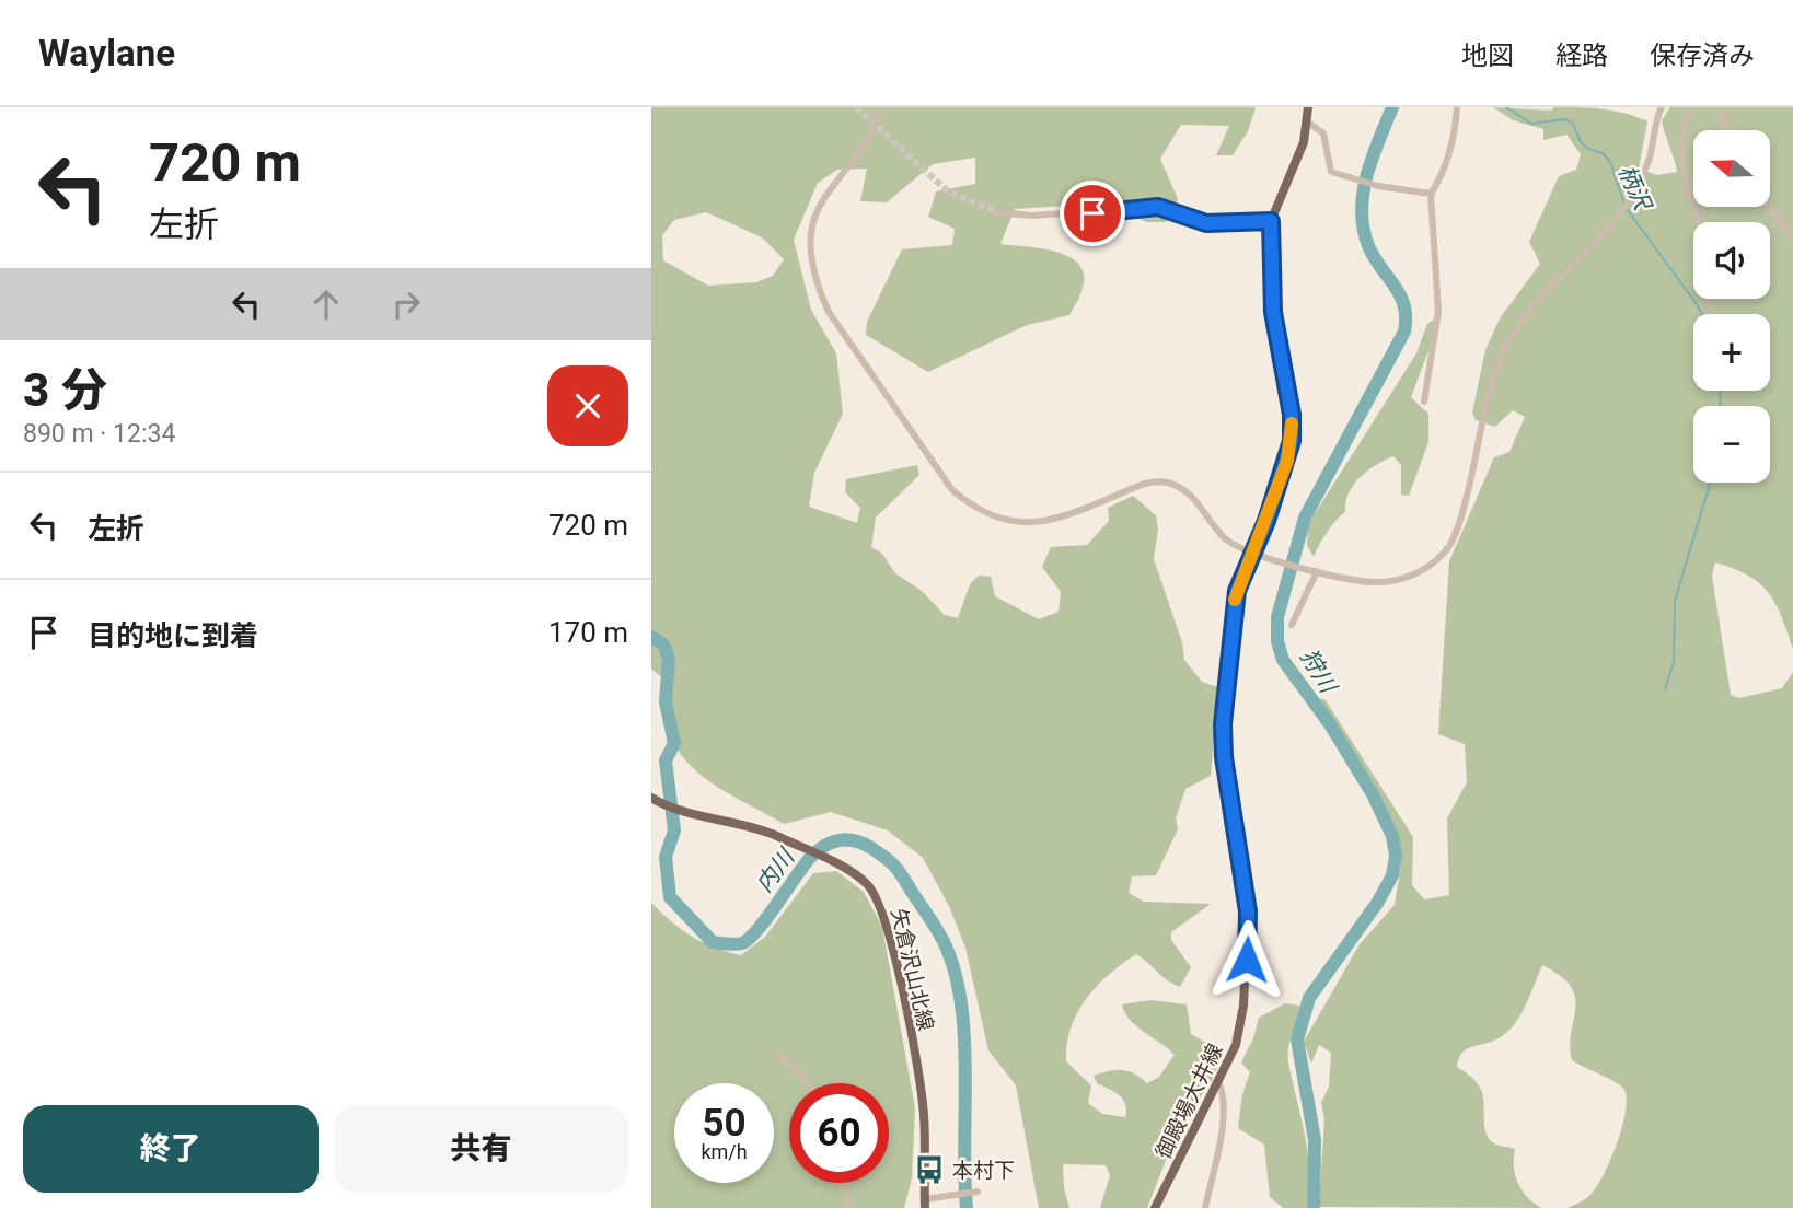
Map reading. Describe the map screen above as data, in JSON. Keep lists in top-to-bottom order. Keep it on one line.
{"streets":{"main road":["矢倉沢山北線","御殿場大井線"]},"water":["柄沢","狩川","内川"],"places":{"bus stop":["本村下"]},"north":"left","page":{"header":"Waylane","nav":["地図","経路","保存済み"],"turn":["720 m","左折"],"map_buttons":["+","−"],"heading":["3 分","890 m · 12:34"],"list":[{"name":"左折","value":"720 m"},{"name":"目的地に到着","value":"170 m"}],"speed":"50 km/h","limit":"60","buttons":["終了","共有"]}}
